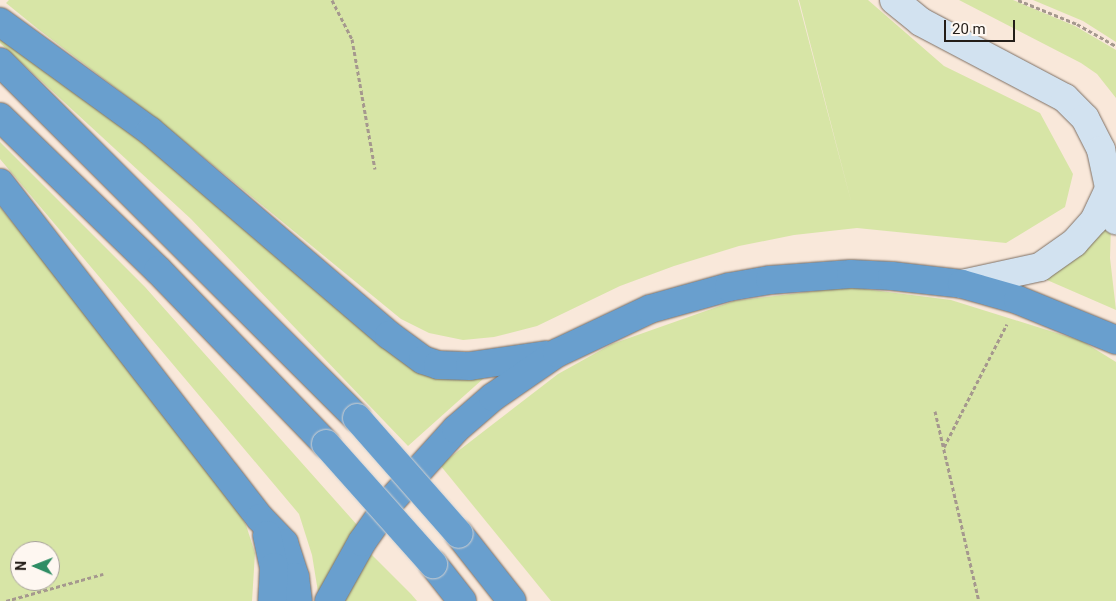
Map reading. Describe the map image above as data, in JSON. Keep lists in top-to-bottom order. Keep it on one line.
{"scale_bar":"20 m","north":"left"}
